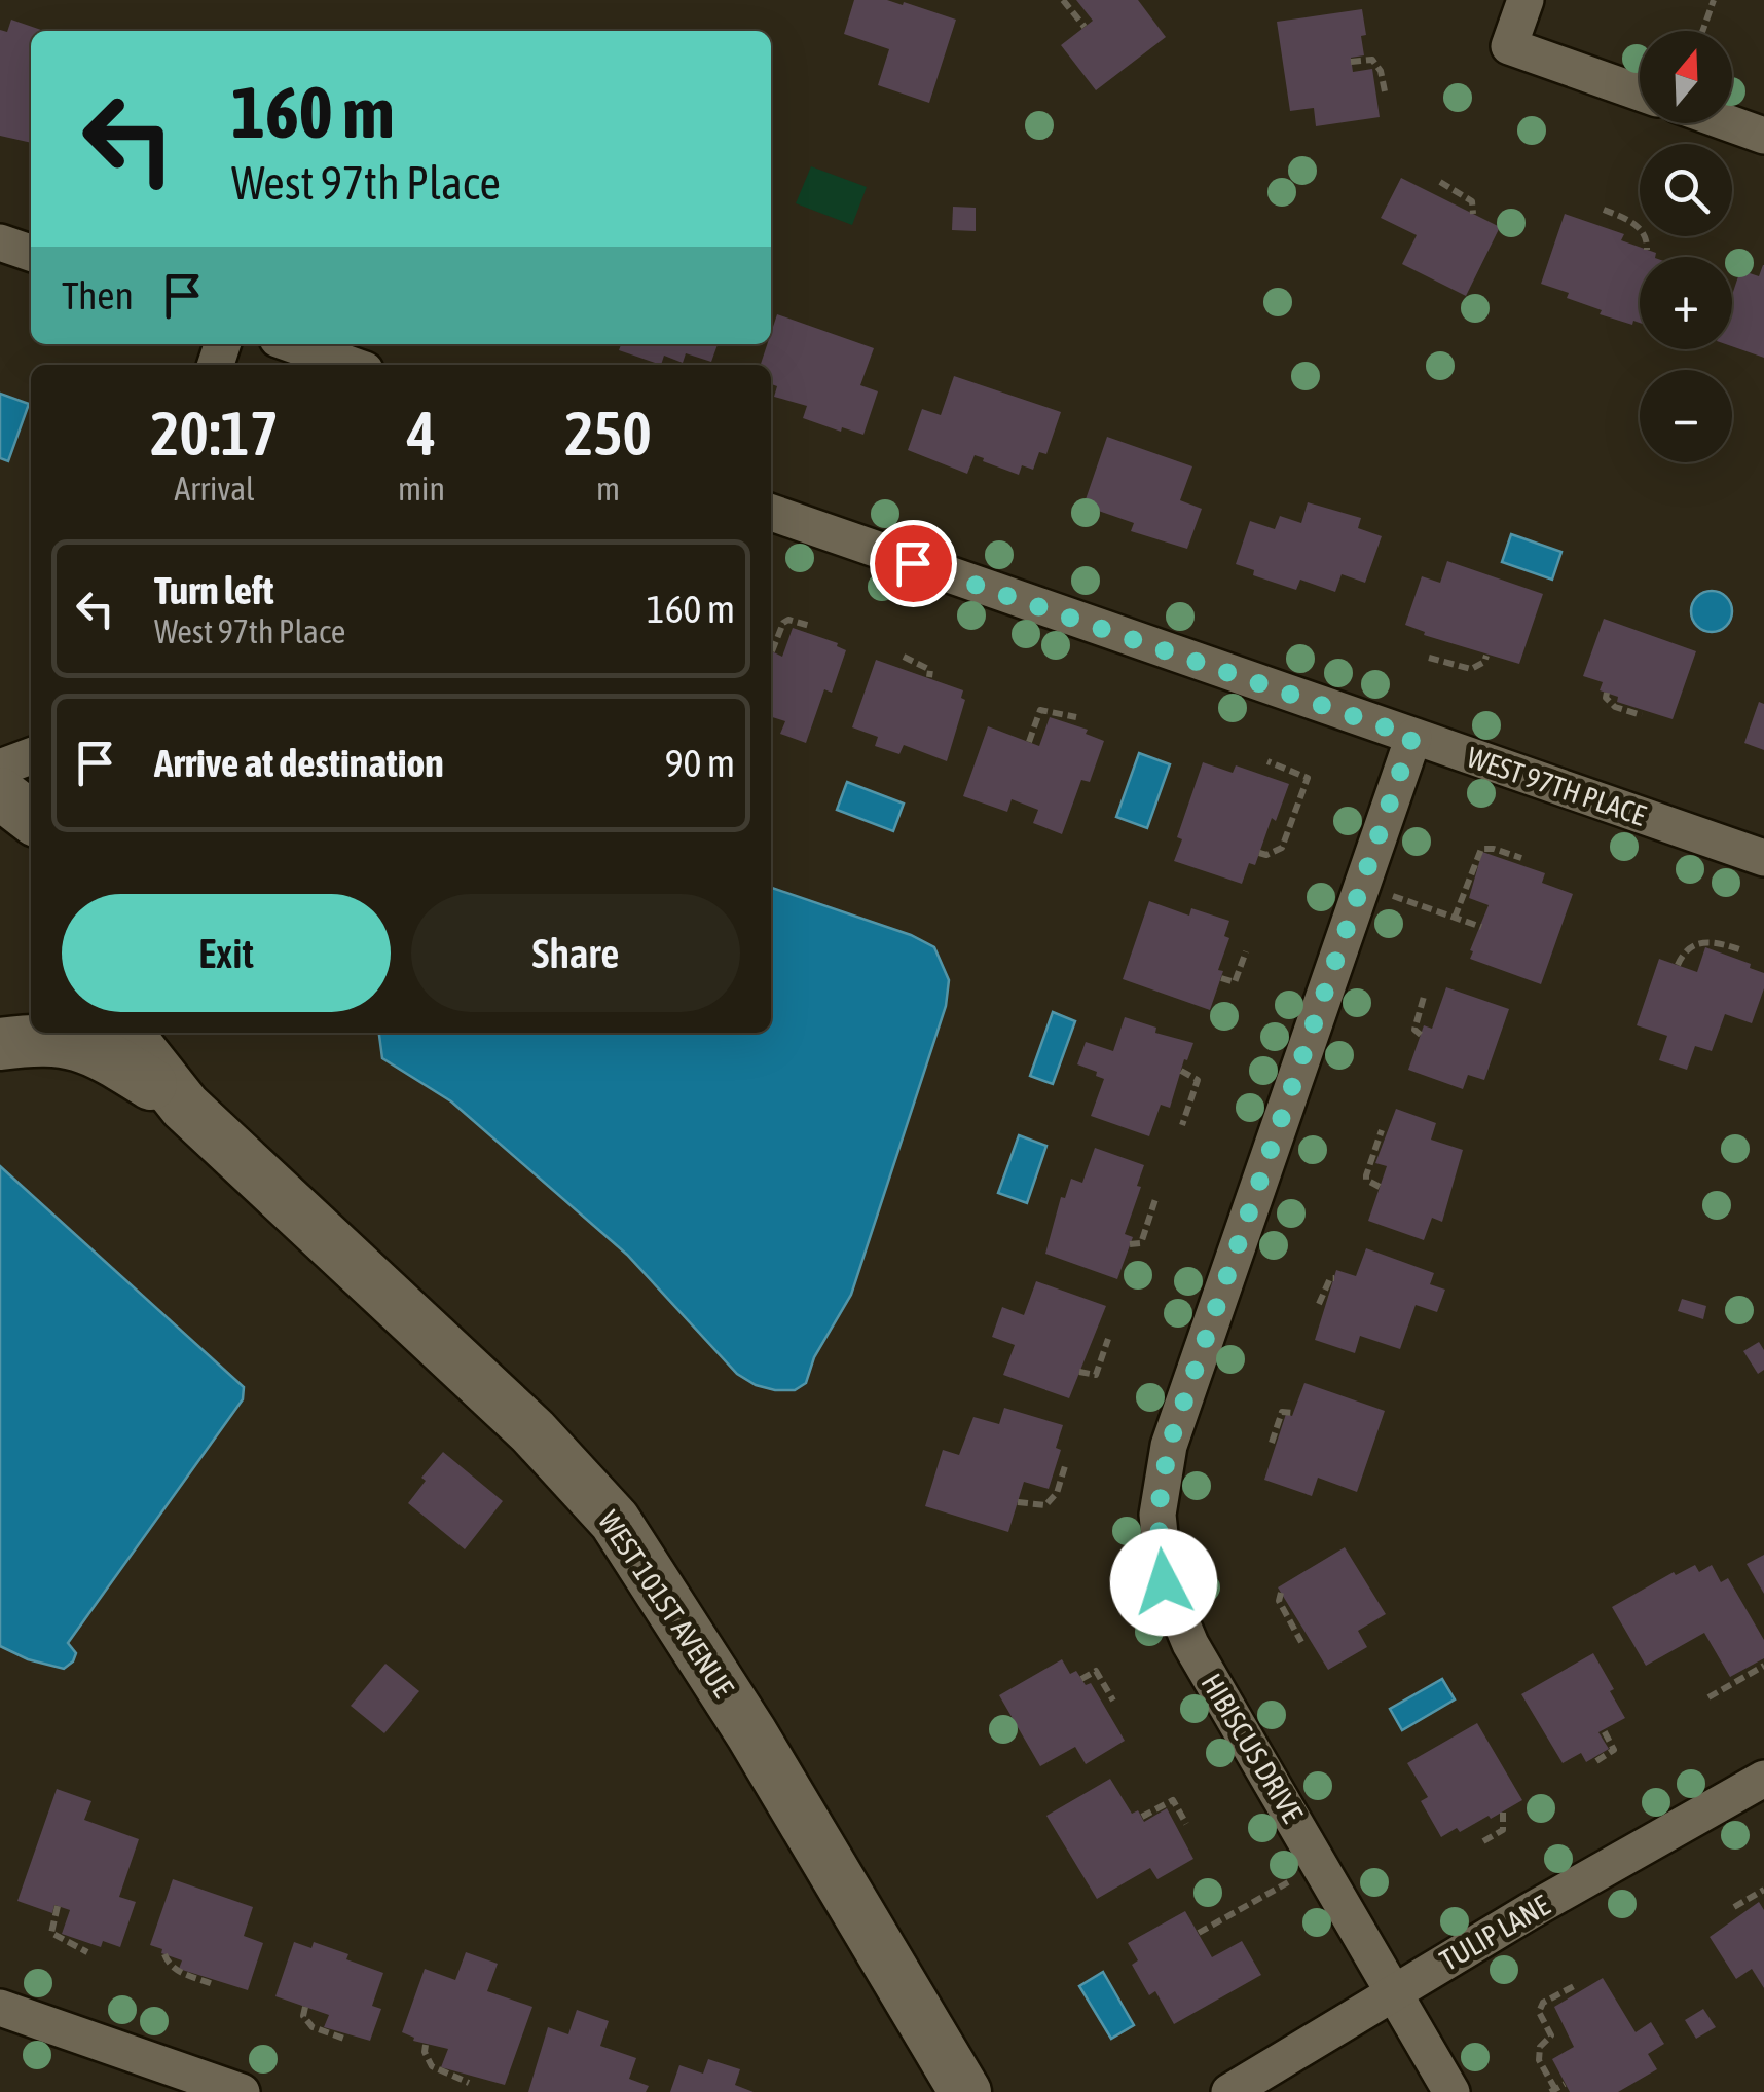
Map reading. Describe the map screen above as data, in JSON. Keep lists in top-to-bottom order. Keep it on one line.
{"streets":{"street":["WEST 97TH PLACE","WEST 101ST AVENUE","HIBISCUS DRIVE","TULIP LANE"]},"crossings":[["WEST 97TH PLACE","HIBISCUS DRIVE"],["HIBISCUS DRIVE","TULIP LANE"]],"north":"top","page":{"map_buttons":["+","−"],"turn":["160 m","West 97th Place"],"then":"Then","eta":["20:17","Arrival","4","min","250","m"],"list":[{"name":"Turn left","note":"West 97th Place","value":"160 m"},{"name":"Arrive at destination","value":"90 m"}],"buttons":["Exit","Share"]}}
